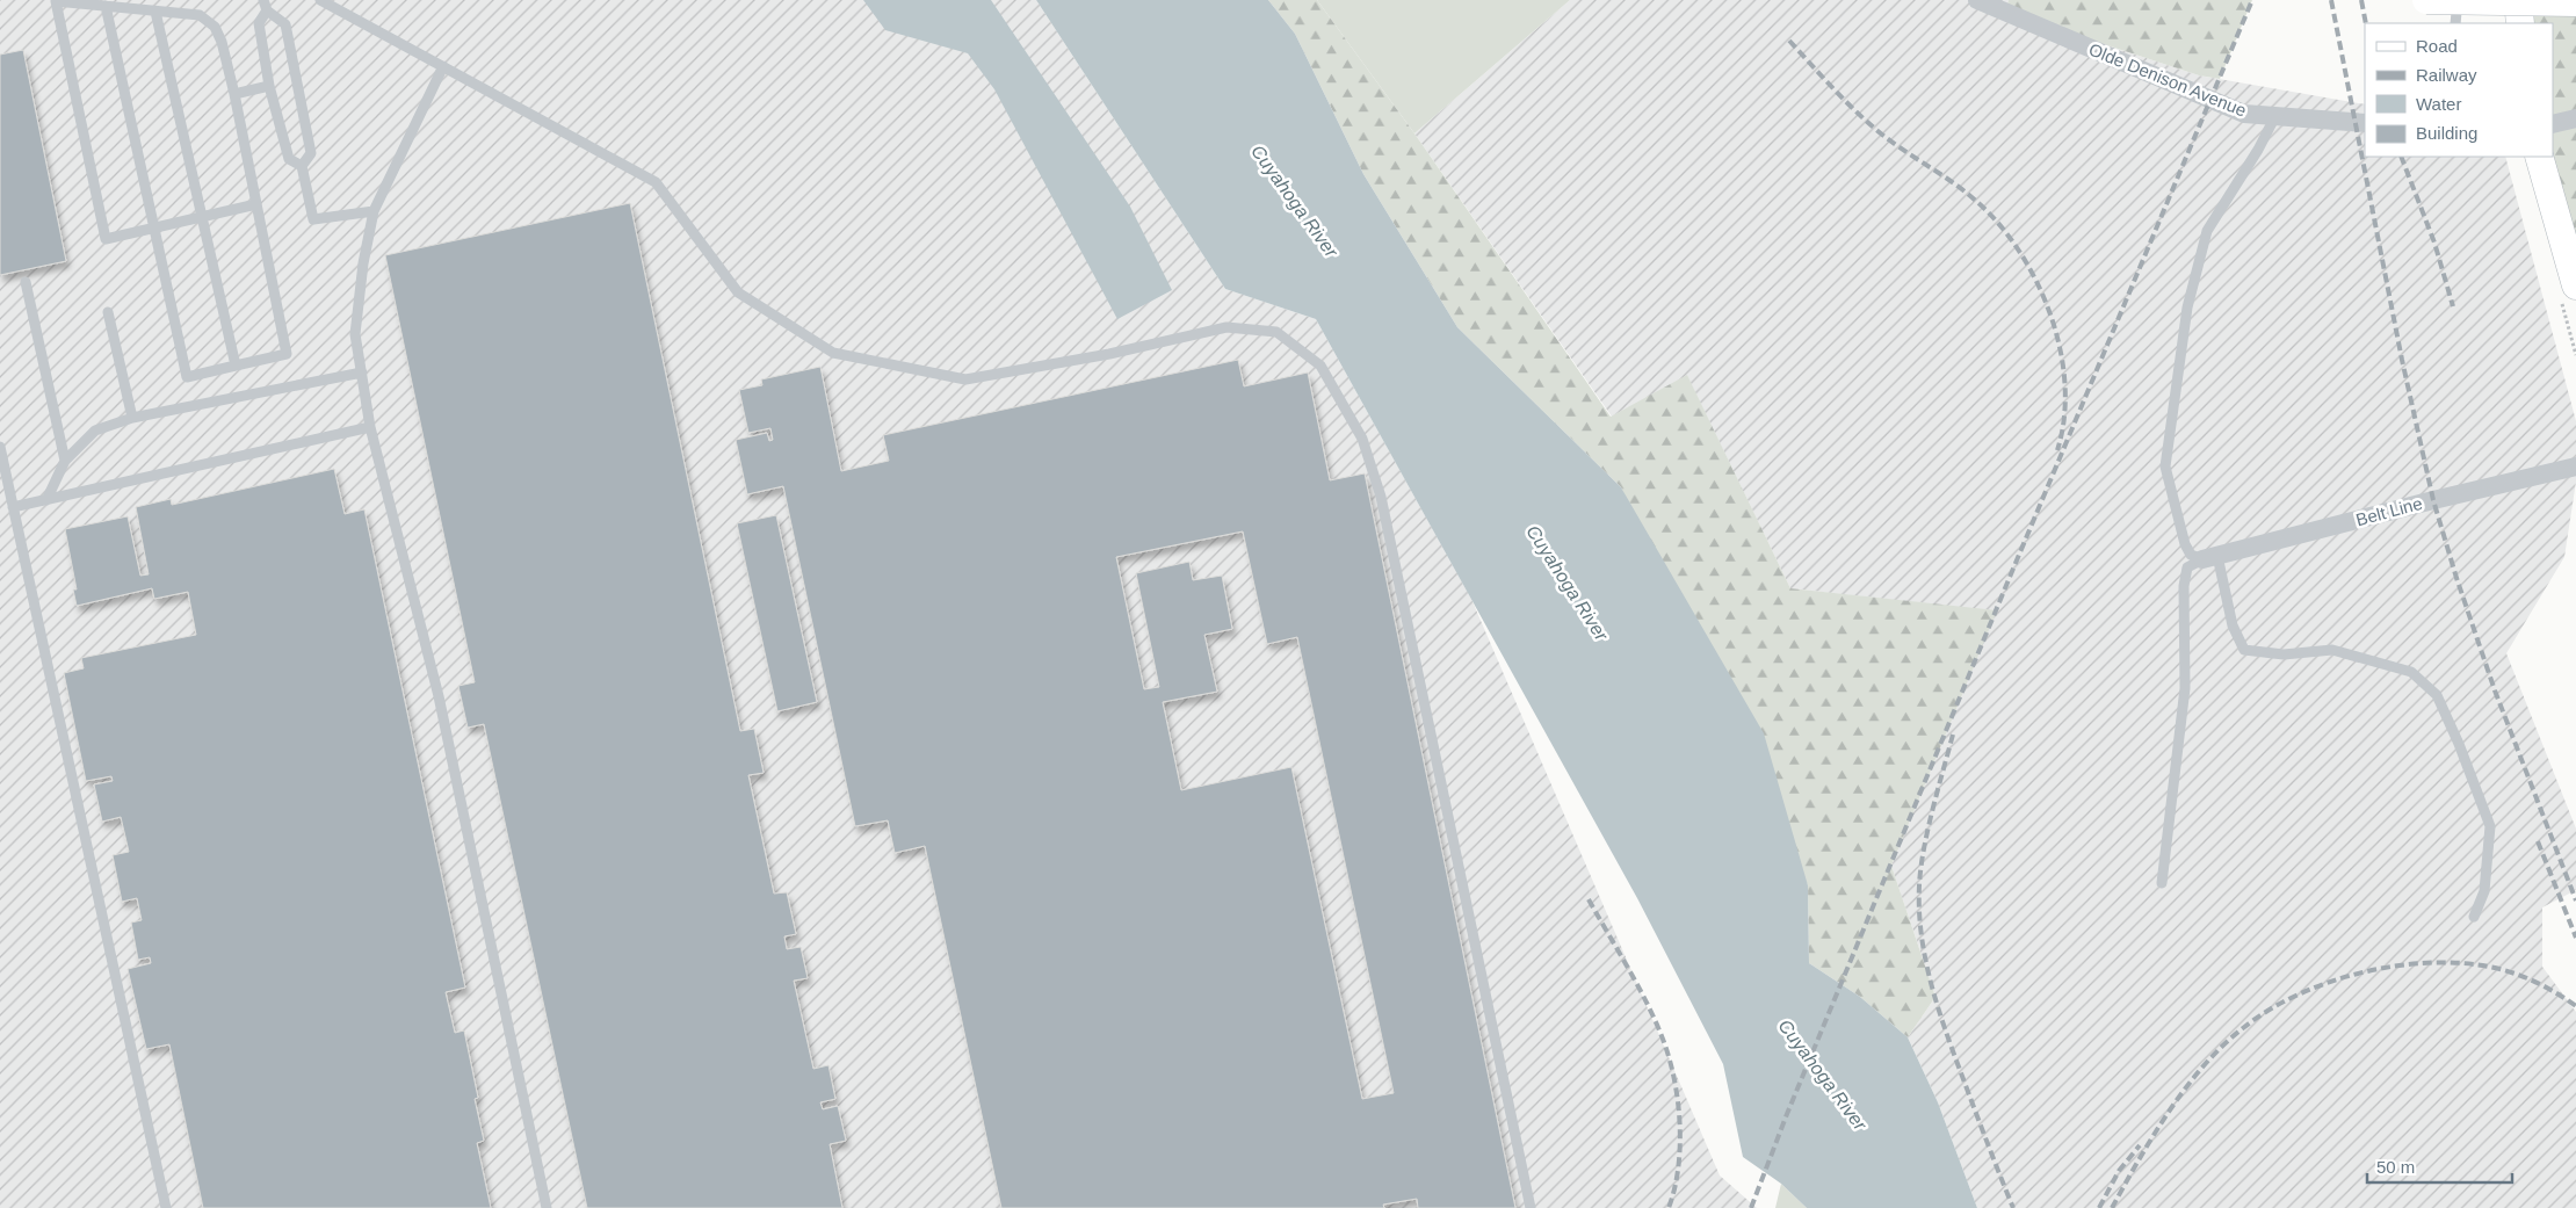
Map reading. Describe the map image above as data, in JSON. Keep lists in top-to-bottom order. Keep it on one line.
{"streets":{"street":["Olde Denison Avenue","Belt Line"]},"water":["Cuyahoga River"],"legend":["Road","Railway","Water","Building"],"scale_bar":"50 m"}
